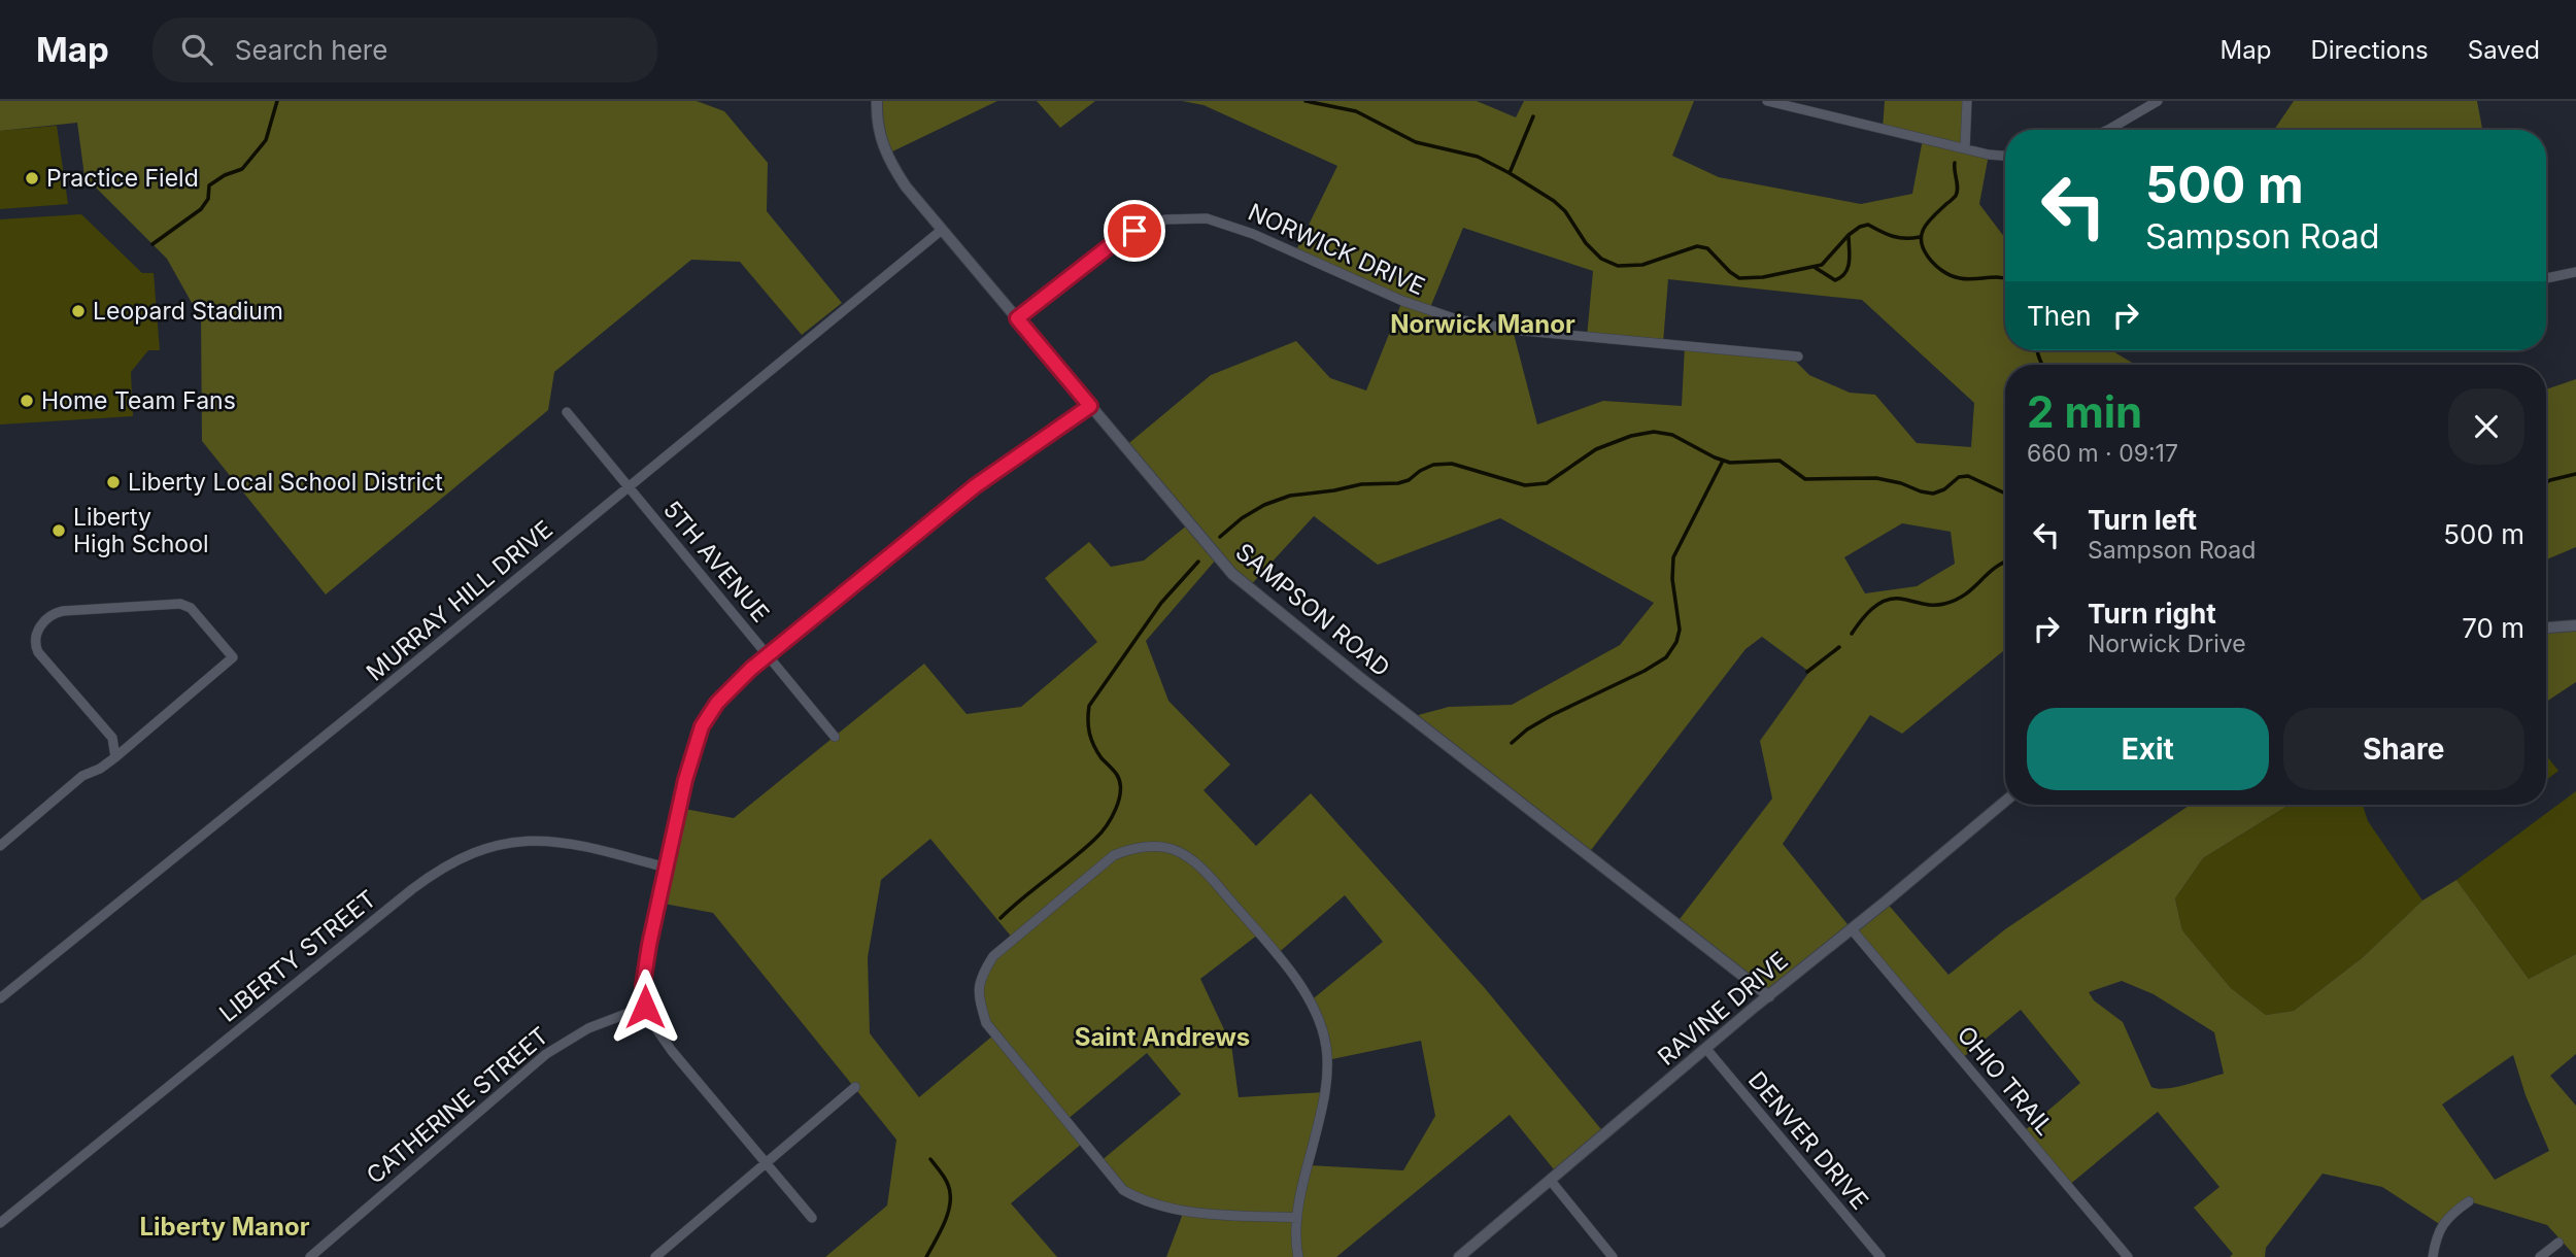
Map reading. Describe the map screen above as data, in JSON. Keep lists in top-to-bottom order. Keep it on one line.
{"streets":{"street":["NORWICK DRIVE","5TH AVENUE","MURRAY HILL DRIVE","SAMPSON ROAD","LIBERTY STREET","RAVINE DRIVE","OHIO TRAIL","CATHERINE STREET","DENVER DRIVE"]},"crossings":[["NORWICK DRIVE","SAMPSON ROAD"],["5TH AVENUE","MURRAY HILL DRIVE"],["MURRAY HILL DRIVE","SAMPSON ROAD"],["SAMPSON ROAD","RAVINE DRIVE"],["RAVINE DRIVE","OHIO TRAIL"],["RAVINE DRIVE","DENVER DRIVE"]],"districts":["Norwick Manor","Saint Andrews","Liberty Manor"],"places":["Practice Field","Leopard Stadium","Home Team Fans","Liberty Local School District","Liberty High School"],"page":{"header":"Map","search":"Search here","nav":["Map","Directions","Saved"],"turn":["500 m","Sampson Road"],"then":"Then","heading":["2 min","660 m · 09:17"],"list":[{"name":"Turn left","note":"Sampson Road","value":"500 m"},{"name":"Turn right","note":"Norwick Drive","value":"70 m"}],"buttons":["Exit","Share"]}}
